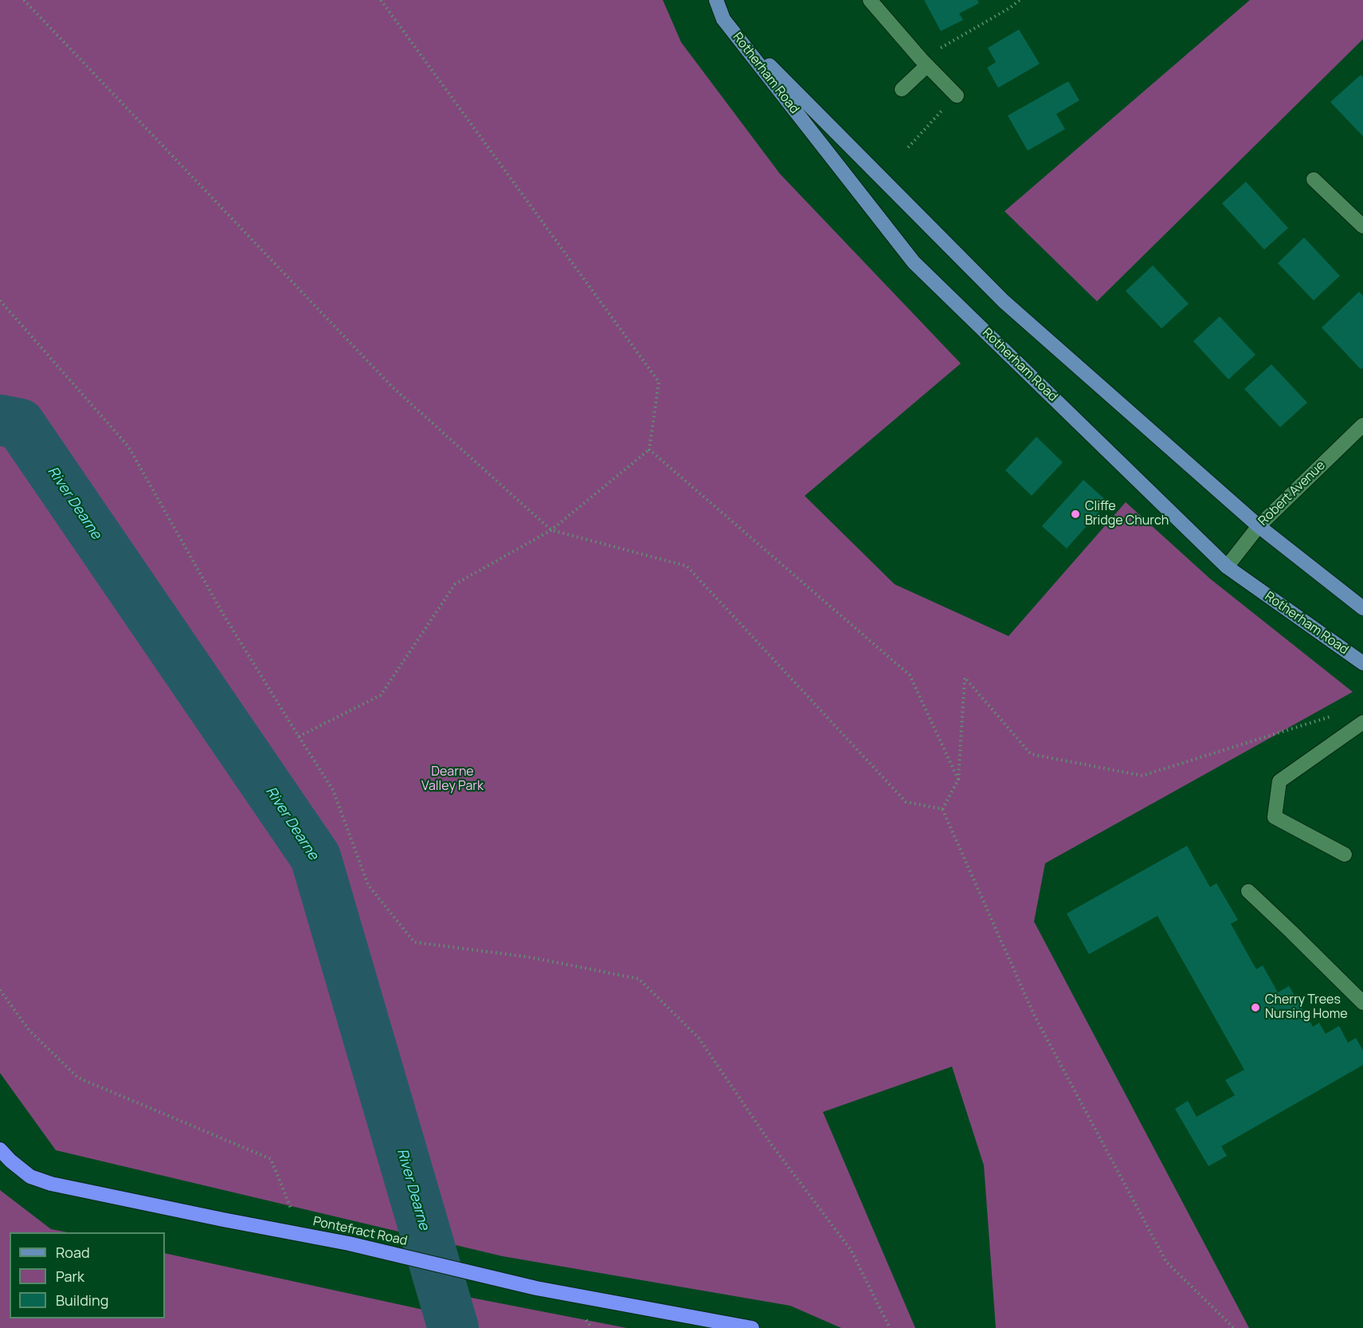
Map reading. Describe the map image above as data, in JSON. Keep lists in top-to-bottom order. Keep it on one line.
{"streets":{"highway":["Pontefract Road"],"main road":["Rotherham Road"],"street":["Robert Avenue"]},"crossings":[["Rotherham Road","Robert Avenue"]],"water":["River Dearne"],"parks":["Dearne Valley Park"],"places":["Cliffe Bridge Church","Cherry Trees Nursing Home"],"legend":["Road","Park","Building"]}
